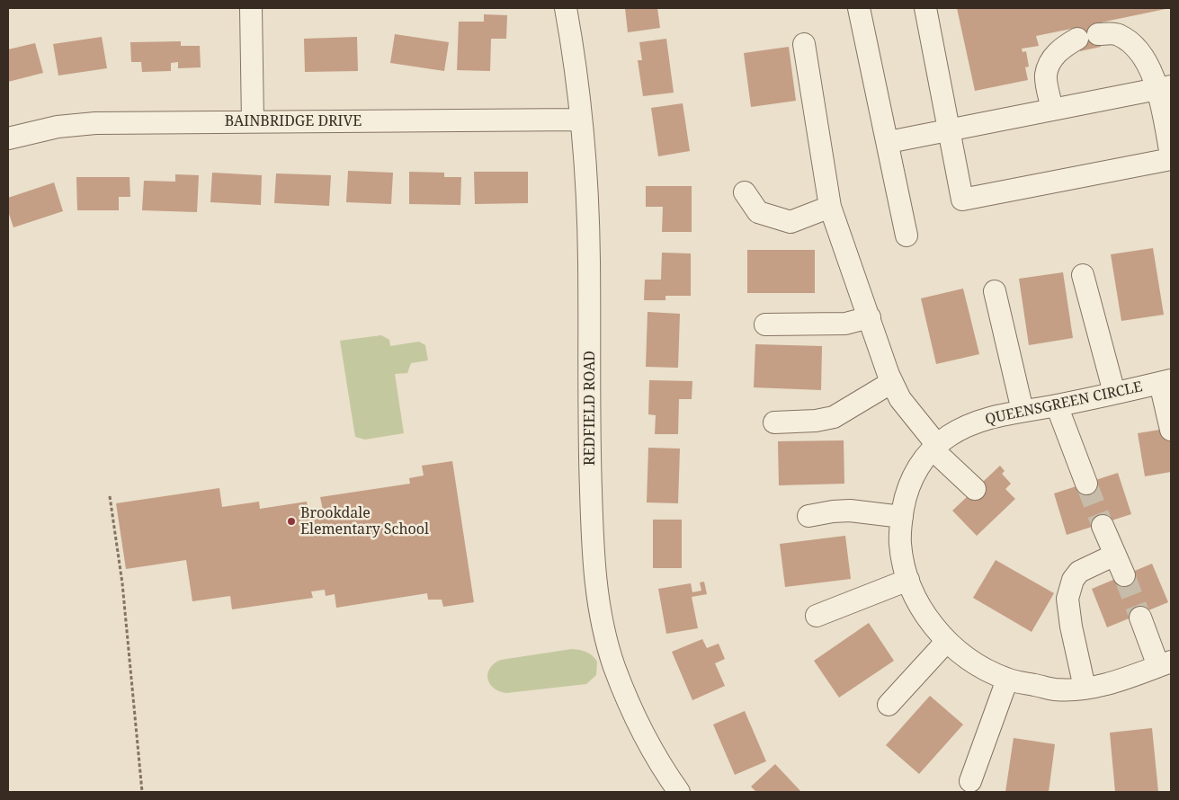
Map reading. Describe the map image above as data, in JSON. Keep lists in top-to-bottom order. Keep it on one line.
{"streets":{"street":["BAINBRIDGE DRIVE","QUEENSGREEN CIRCLE","REDFIELD ROAD"]},"crossings":[["BAINBRIDGE DRIVE","REDFIELD ROAD"]],"places":["Brookdale Elementary School"]}
